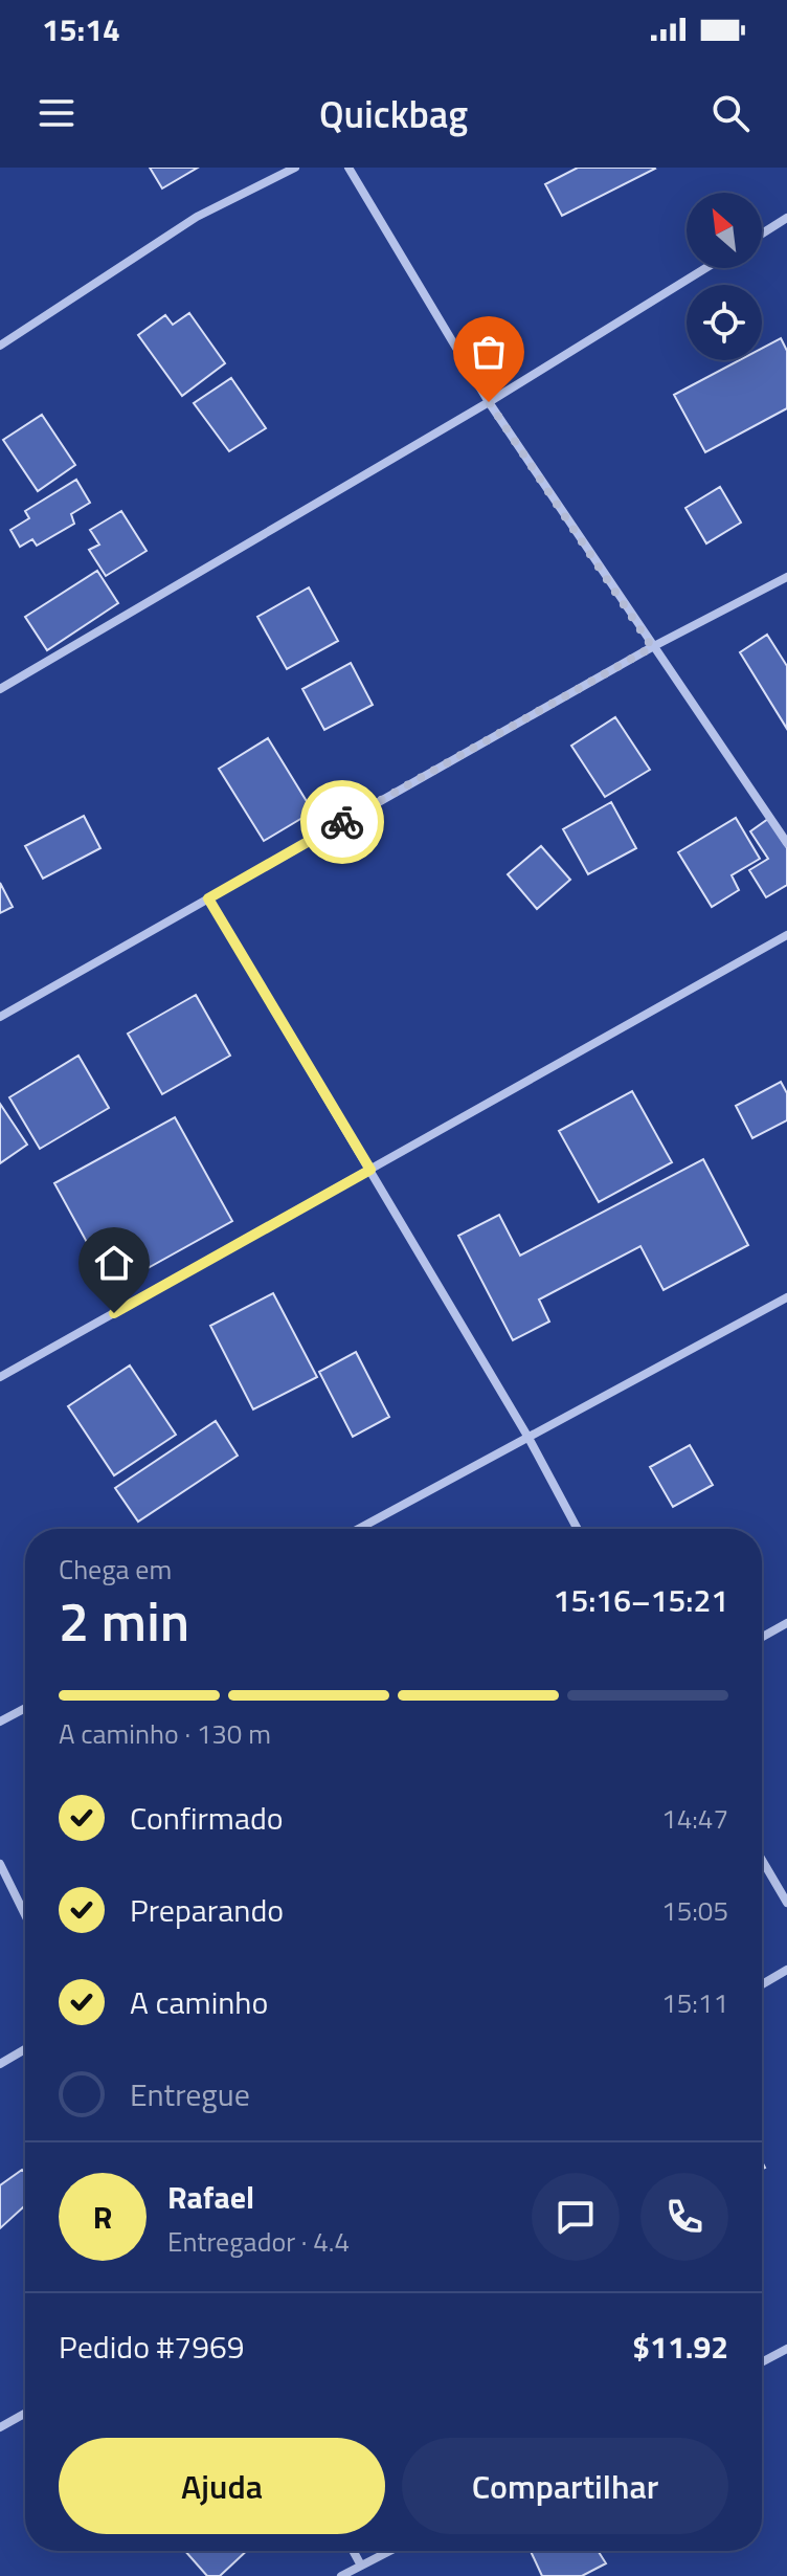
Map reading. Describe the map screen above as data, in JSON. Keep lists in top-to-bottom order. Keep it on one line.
{"north":"top left","page":{"status":"15:14","header":"Quickbag","heading":["2 min","Chega em","15:16–15:21"],"panel":["Rafael","Entregador · 4.4","Pedido #7969","$11.92"],"bar":"A caminho · 130 m","list":[["Confirmado","14:47"],["Preparando","15:05"],["A caminho","15:11"],"Entregue"],"round":"R","buttons":["Ajuda","Compartilhar"]}}
